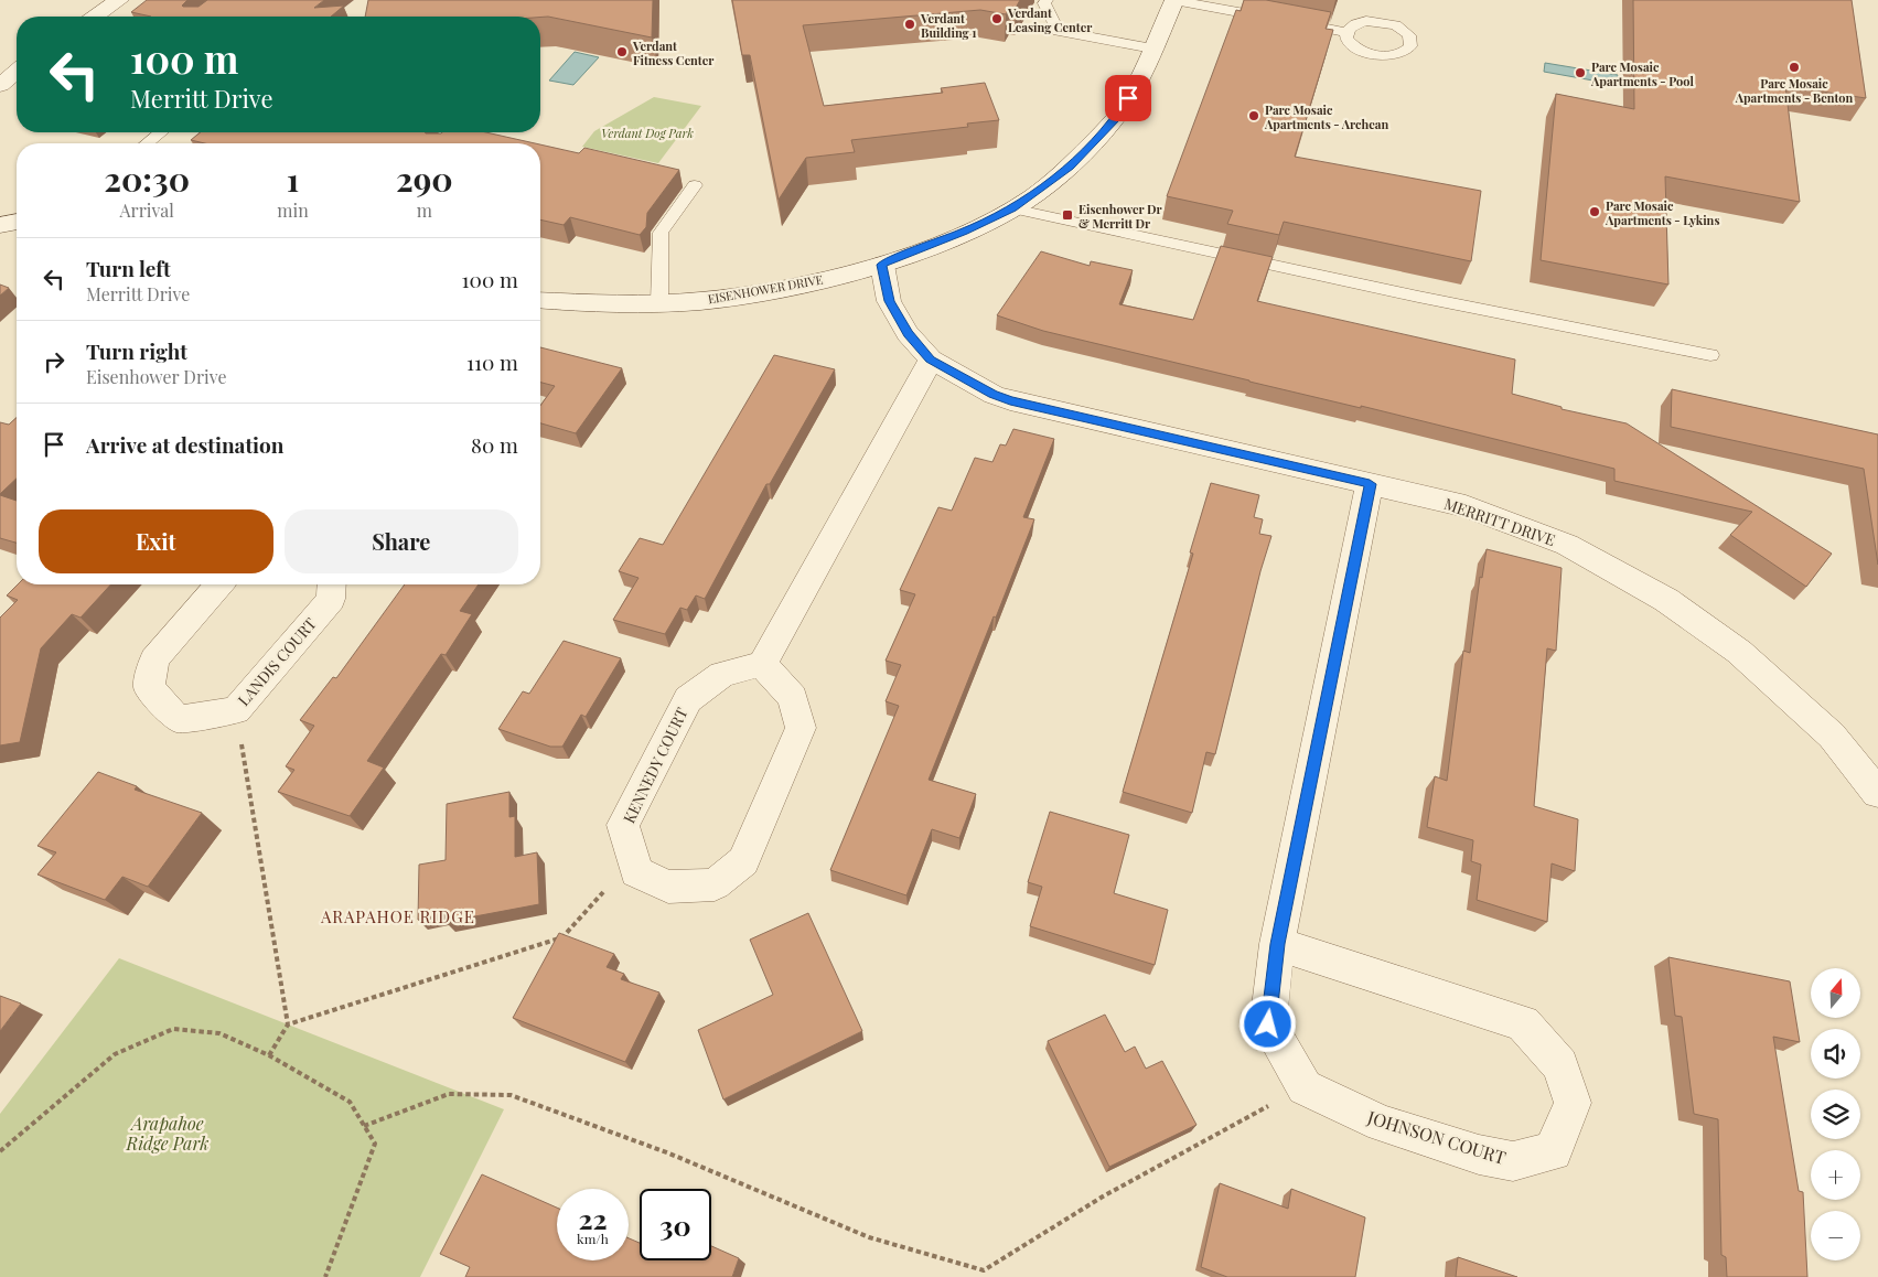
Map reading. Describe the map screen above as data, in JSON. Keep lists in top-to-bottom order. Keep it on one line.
{"streets":{"street":["EISENHOWER DRIVE","MERRITT DRIVE","LANDIS COURT","KENNEDY COURT","JOHNSON COURT"]},"crossings":[["EISENHOWER DRIVE","MERRITT DRIVE"]],"districts":["ARAPAHOE RIDGE"],"parks":["Verdant Dog Park","Arapahoe Ridge Park"],"places":{"other":["Verdant Leasing Center","Verdant Building 1","Verdant Fitness Center","Parc Mosaic Apartments - Benton","Parc Mosaic Apartments - Pool","Parc Mosaic Apartments - Archean","Parc Mosaic Apartments - Lykins"],"transit":["Eisenhower Dr & Merritt Dr"]},"north":"top","page":{"turn":["100 m","Merritt Drive"],"eta":["20:30","Arrival","1","min","290","m"],"list":[{"name":"Turn left","note":"Merritt Drive","value":"100 m"},{"name":"Turn right","note":"Eisenhower Drive","value":"110 m"},{"name":"Arrive at destination","value":"80 m"}],"buttons":["Exit","Share"],"map_buttons":["+","−"],"speed":"22 km/h","limit":"30"}}
